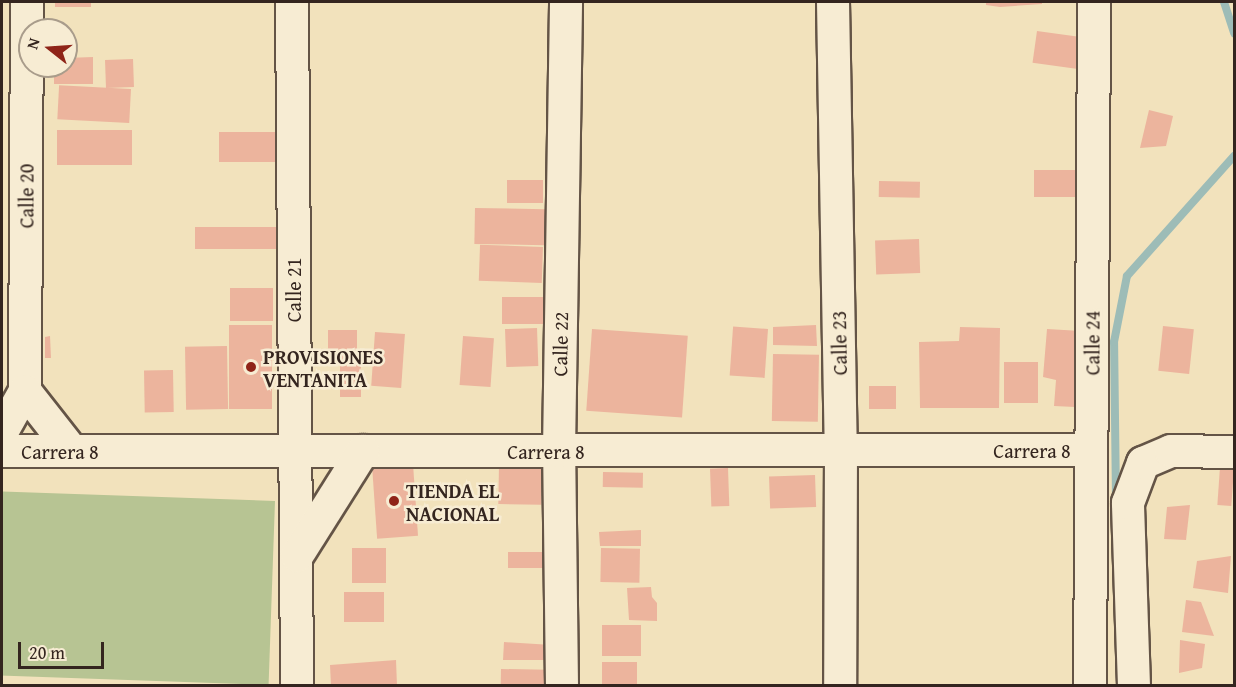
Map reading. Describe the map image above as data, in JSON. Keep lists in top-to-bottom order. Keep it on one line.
{"streets":{"street":["Calle 20","Calle 21","Calle 23","Calle 24","Calle 22","Carrera 8"]},"crossings":[["Calle 21","Carrera 8"],["Calle 23","Carrera 8"],["Calle 24","Carrera 8"],["Calle 22","Carrera 8"]],"places":["PROVISIONES VENTANITA","TIENDA EL NACIONAL"],"scale_bar":"20 m","north":"left"}
